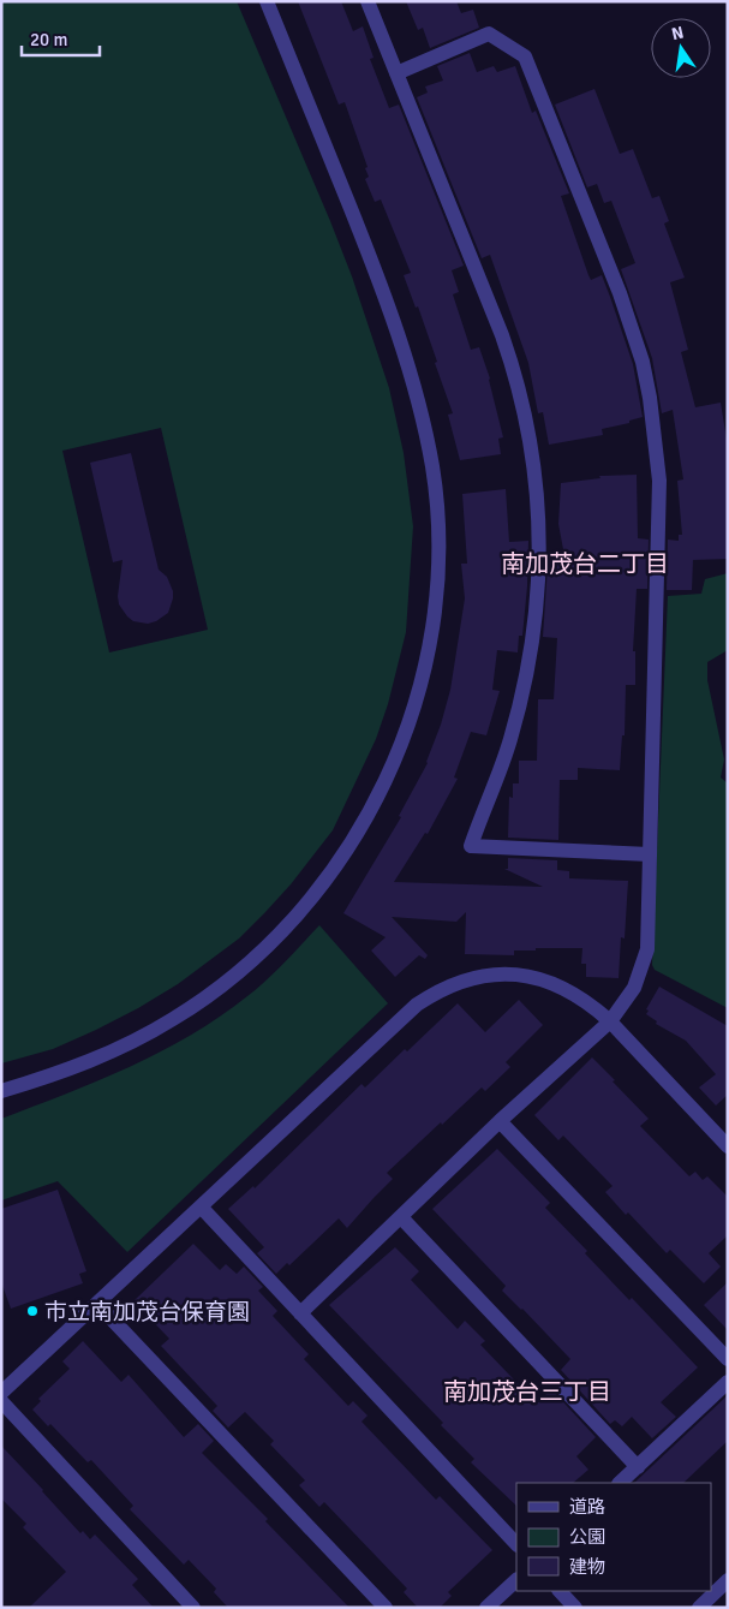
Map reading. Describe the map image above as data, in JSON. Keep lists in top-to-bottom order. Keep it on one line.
{"districts":["南加茂台二丁目","南加茂台三丁目"],"places":["市立南加茂台保育園"],"legend":["道路","公園","建物"],"scale_bar":"20 m","north":"top"}
